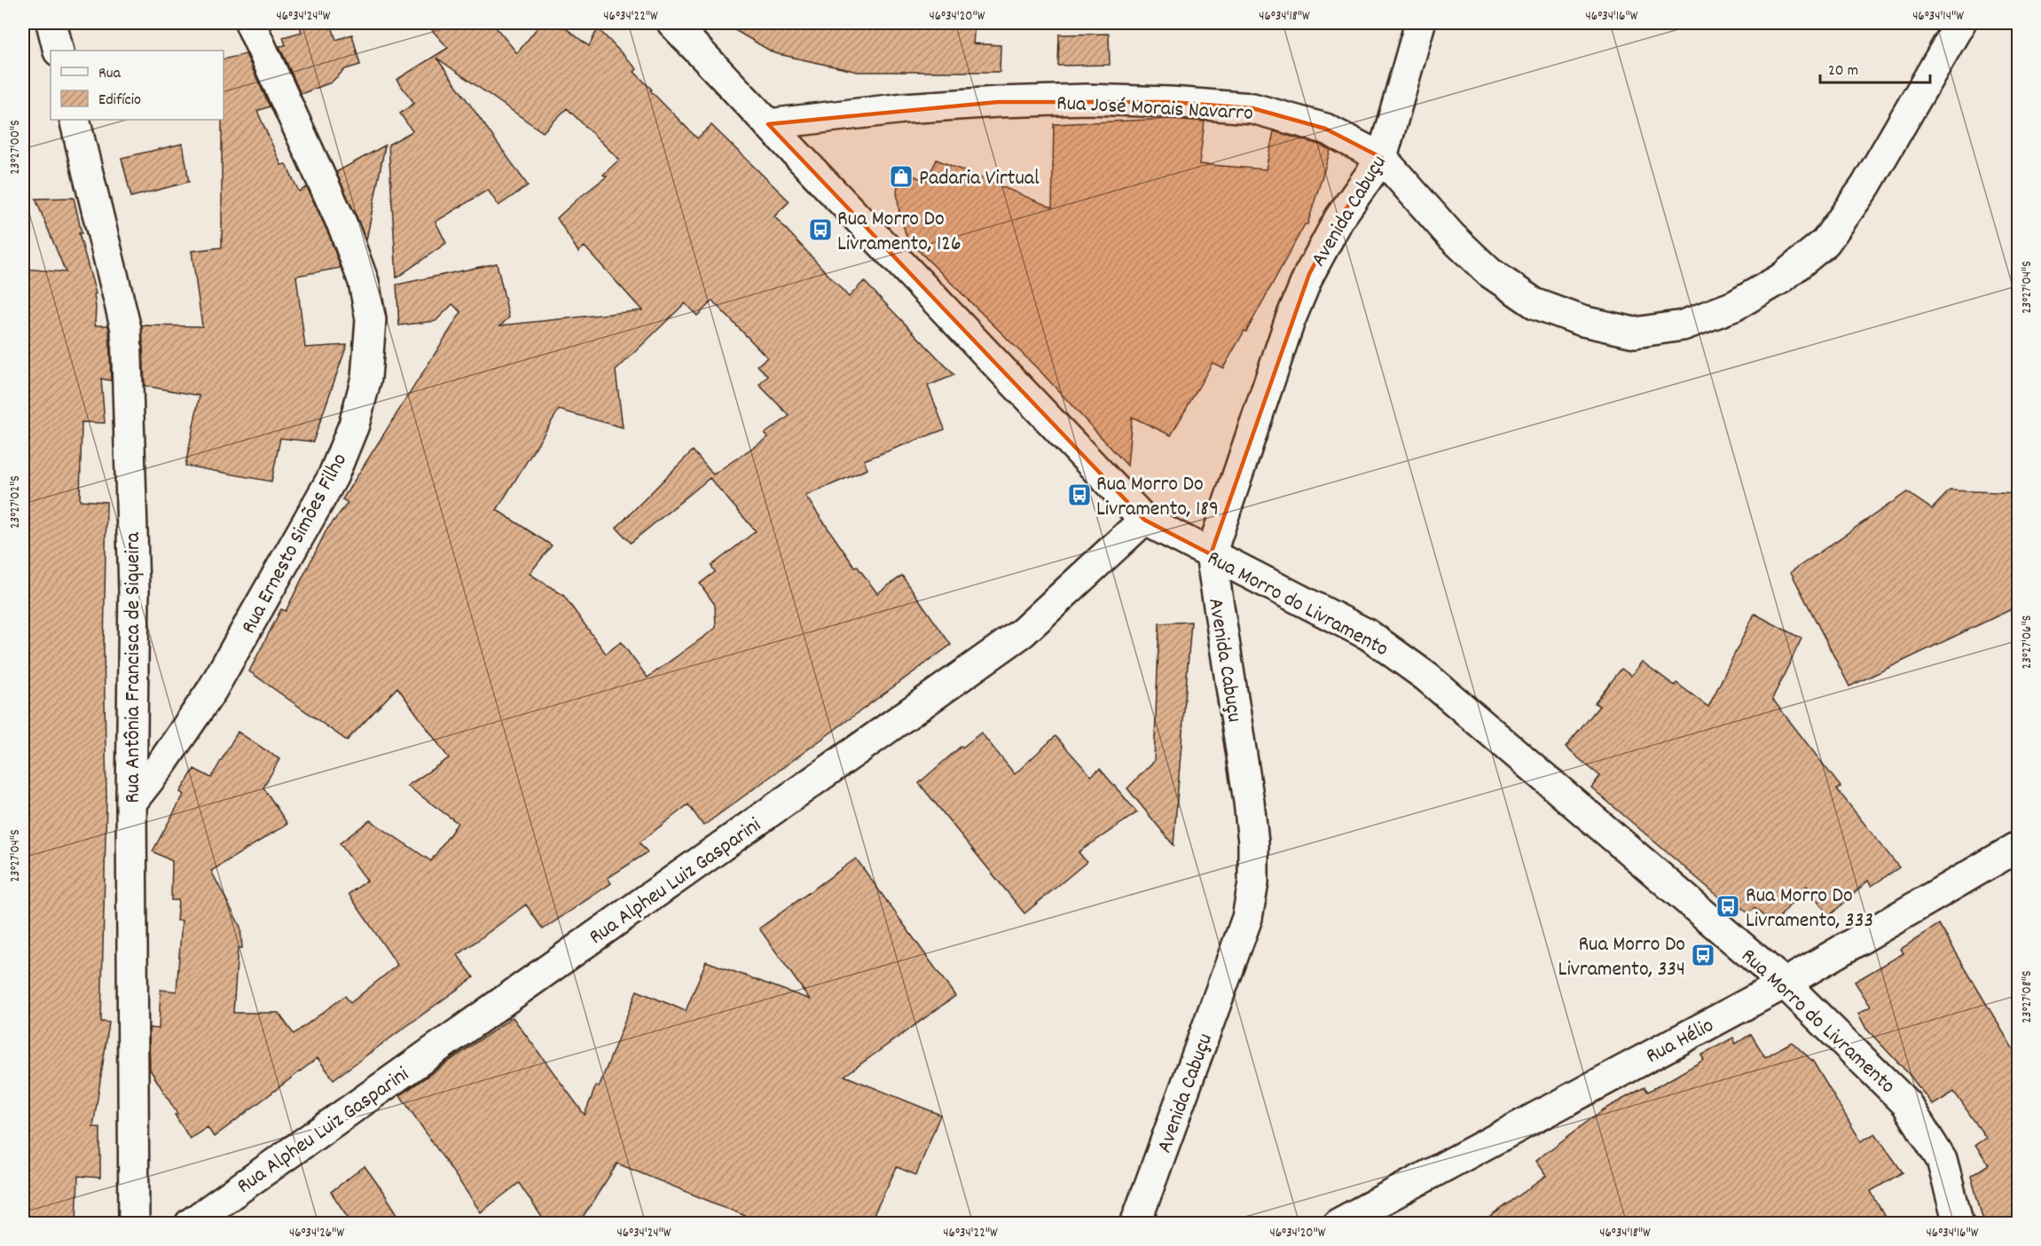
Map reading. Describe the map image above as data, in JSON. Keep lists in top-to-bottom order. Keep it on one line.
{"streets":{"street":["Rua José Morais Navarro","Avenida Cabuçu","Rua Ernesto Simões Filho","Rua Morro do Livramento","Rua Antônia Francisca de Siqueira","Rua Alpheu Luiz Gasparini","Rua Hélio"]},"crossings":[["Rua José Morais Navarro","Avenida Cabuçu"],["Rua José Morais Navarro","Rua Morro do Livramento"],["Avenida Cabuçu","Rua Morro do Livramento"],["Rua Ernesto Simões Filho","Rua Antônia Francisca de Siqueira"],["Rua Morro do Livramento","Rua Alpheu Luiz Gasparini"],["Rua Morro do Livramento","Rua Hélio"]],"places":{"shop":["Padaria Virtual"],"bus stop":["Rua Morro Do Livramento, 126","Rua Morro Do Livramento, 189","Rua Morro Do Livramento, 333","Rua Morro Do Livramento, 334"]},"legend":["Rua","Edifício"],"scale_bar":"20 m","coordinates":["46°34'24\"W","46°34'22\"W","46°34'20\"W","46°34'18\"W","46°34'16\"W","46°34'14\"W","23°27'00\"S","23°27'04\"S","23°27'02\"S","23°27'06\"S","23°27'08\"S","46°34'26\"W"]}
